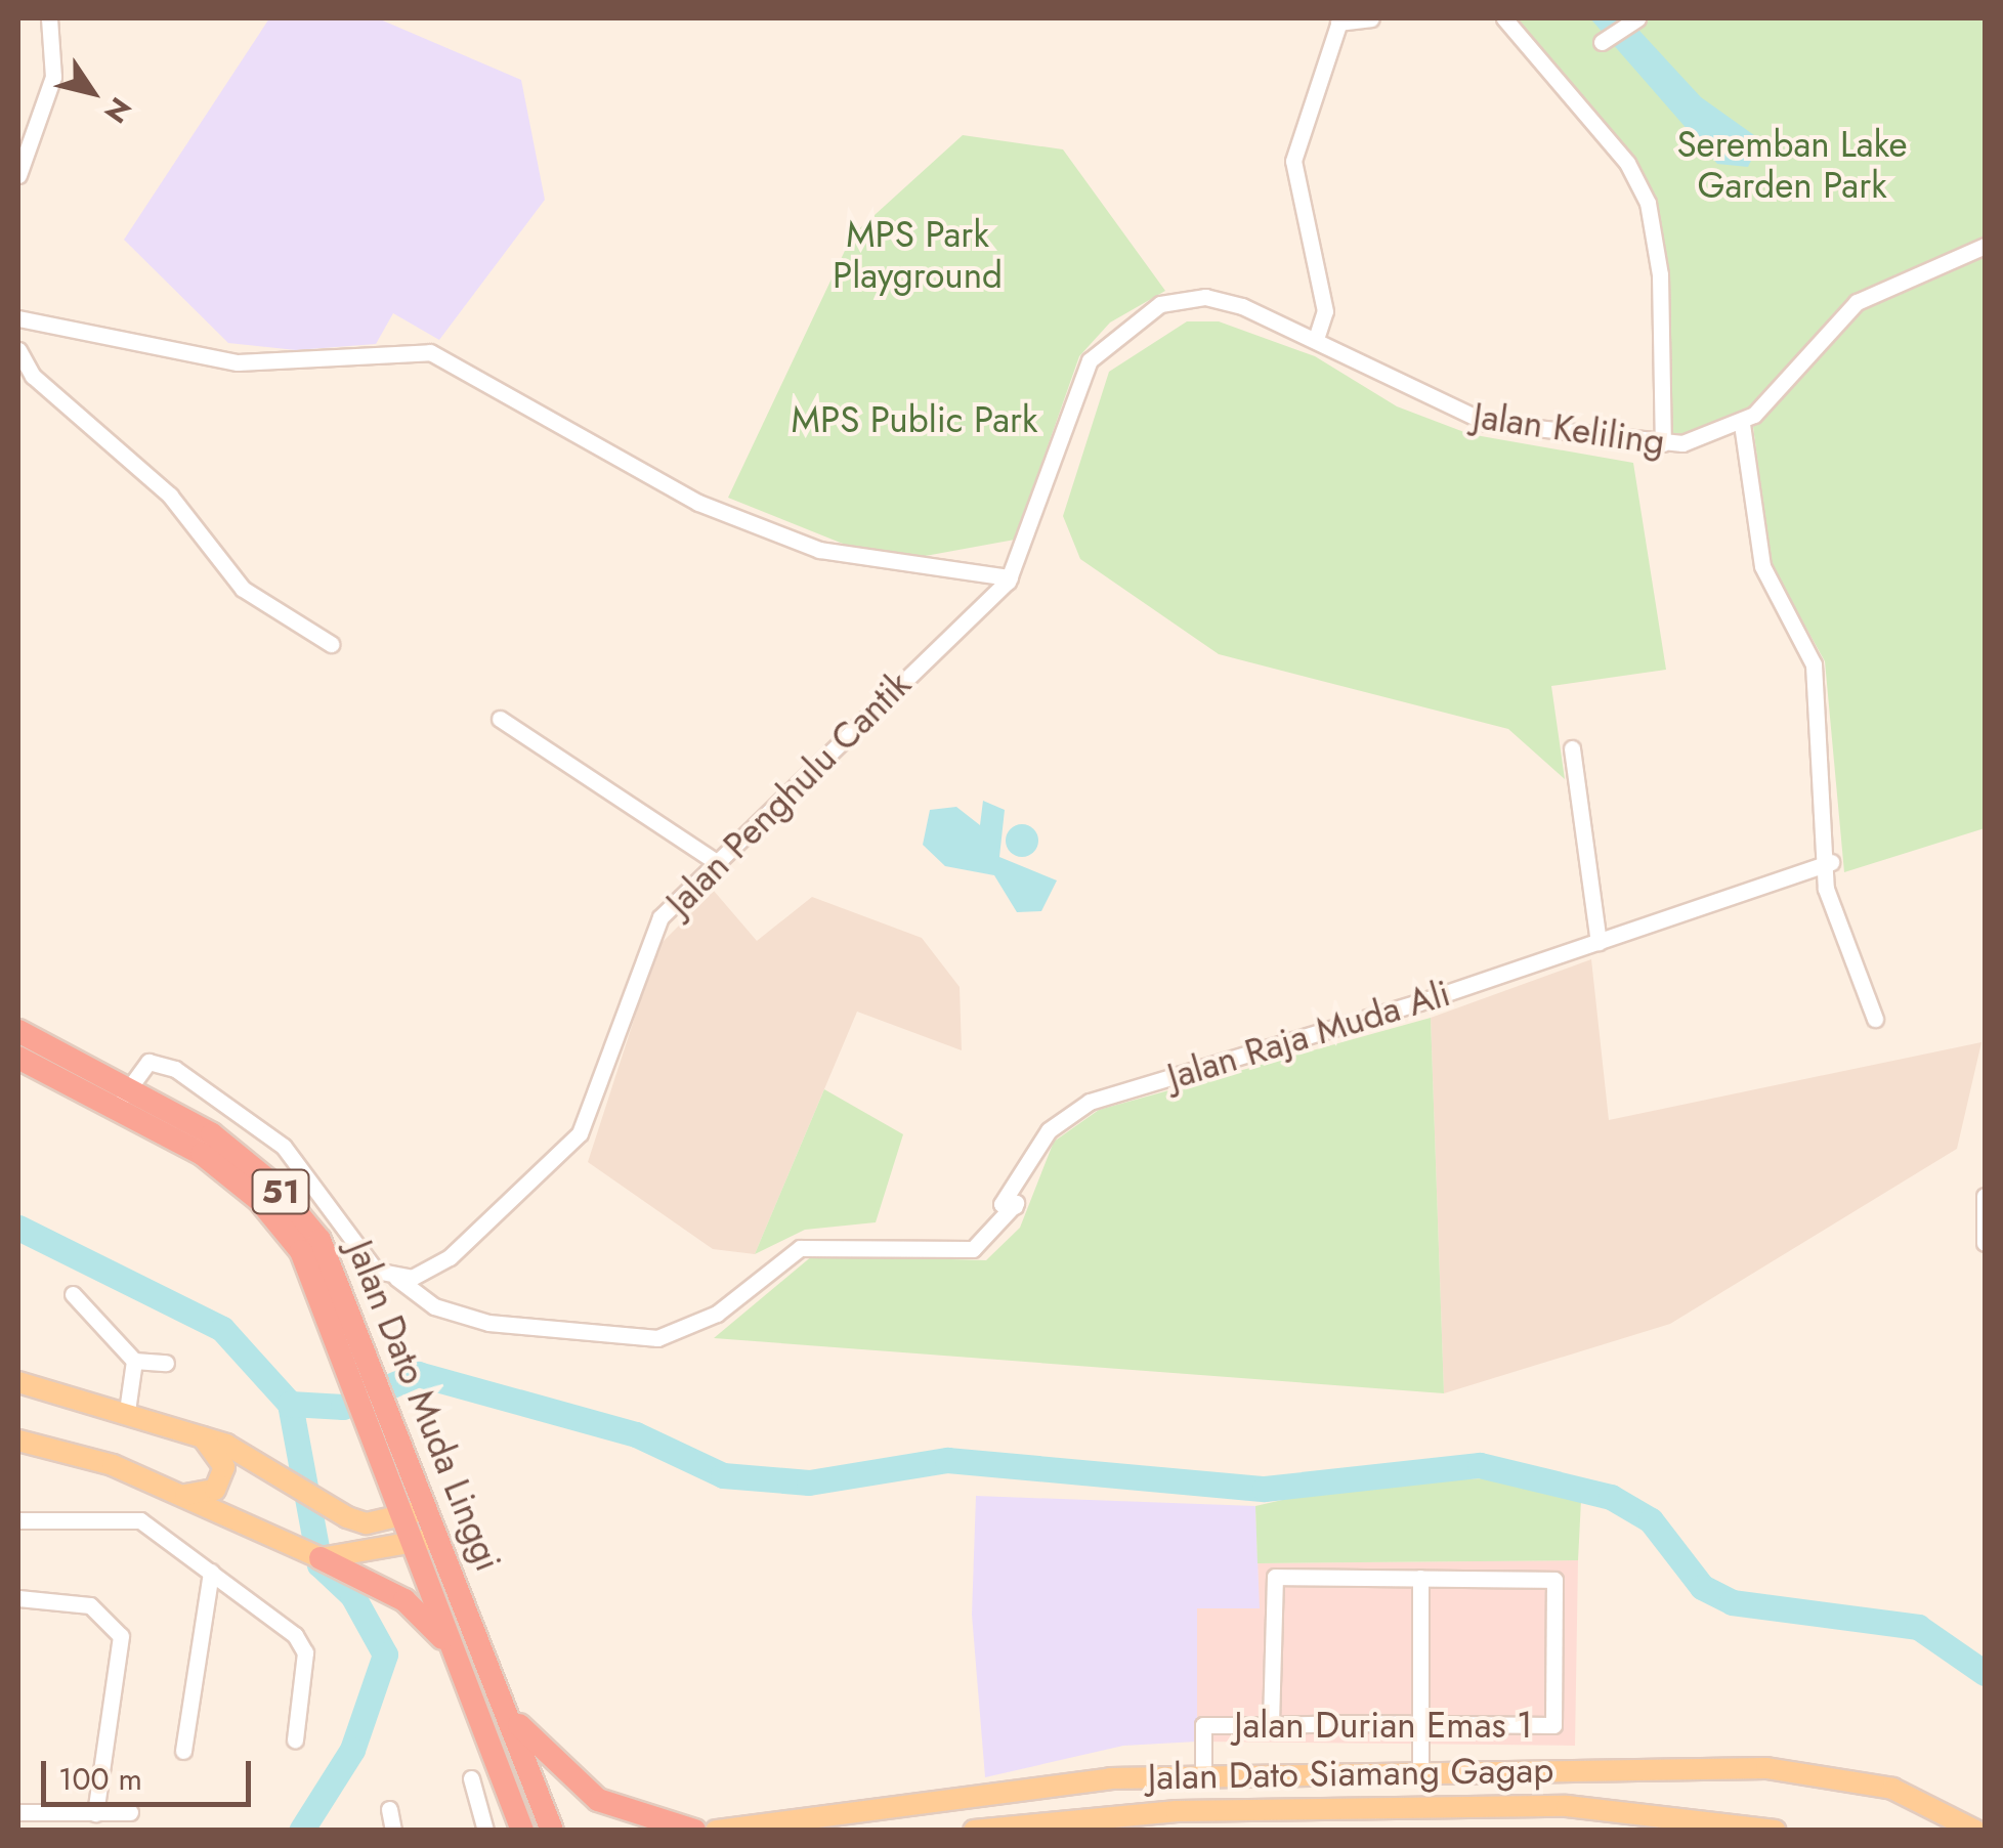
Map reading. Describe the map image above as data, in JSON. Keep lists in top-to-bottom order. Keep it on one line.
{"streets":{"highway":["51","Jalan Dato Muda Linggi"],"main road":["Jalan Dato Siamang Gagap"],"street":["Jalan Keliling","Jalan Penghulu Cantik","Jalan Raja Muda Ali","Jalan Durian Emas 1"]},"crossings":[["Jalan Keliling","Jalan Penghulu Cantik"],["Jalan Penghulu Cantik","Jalan Raja Muda Ali"],["Jalan Durian Emas 1","Jalan Dato Siamang Gagap"]],"parks":["Seremban Lake Garden Park","MPS Park Playground","MPS Public Park"],"scale_bar":"100 m","north":"bottom right"}
